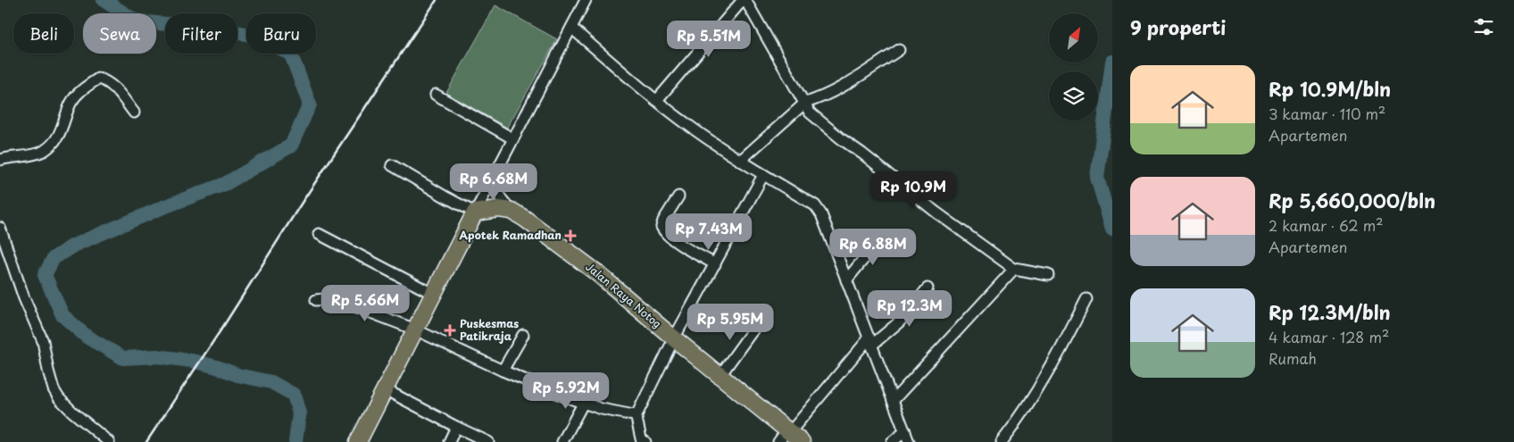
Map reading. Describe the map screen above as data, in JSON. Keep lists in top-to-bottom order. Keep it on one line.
{"streets":{"highway":["Jalan Raya Notog"]},"places":{"health":["Apotek Ramadhan","Puskesmas Patikraja"]},"north":"top right","page":{"heading":"9 properti","chip":["Beli","Sewa","Filter","Baru"],"price":["Rp 5.51M","Rp 6.68M","Rp 10.9M","Rp 7.43M","Rp 6.88M","Rp 5.66M","Rp 12.3M","Rp 5.95M","Rp 5.92M"],"list":[{"name":"Rp 10.9M/bln","note":"3 kamar · 110 m² · Apartemen"},{"name":"Rp 5,660,000/bln","note":"2 kamar · 62 m² · Apartemen"},{"name":"Rp 12.3M/bln","note":"4 kamar · 128 m² · Rumah"}]}}
